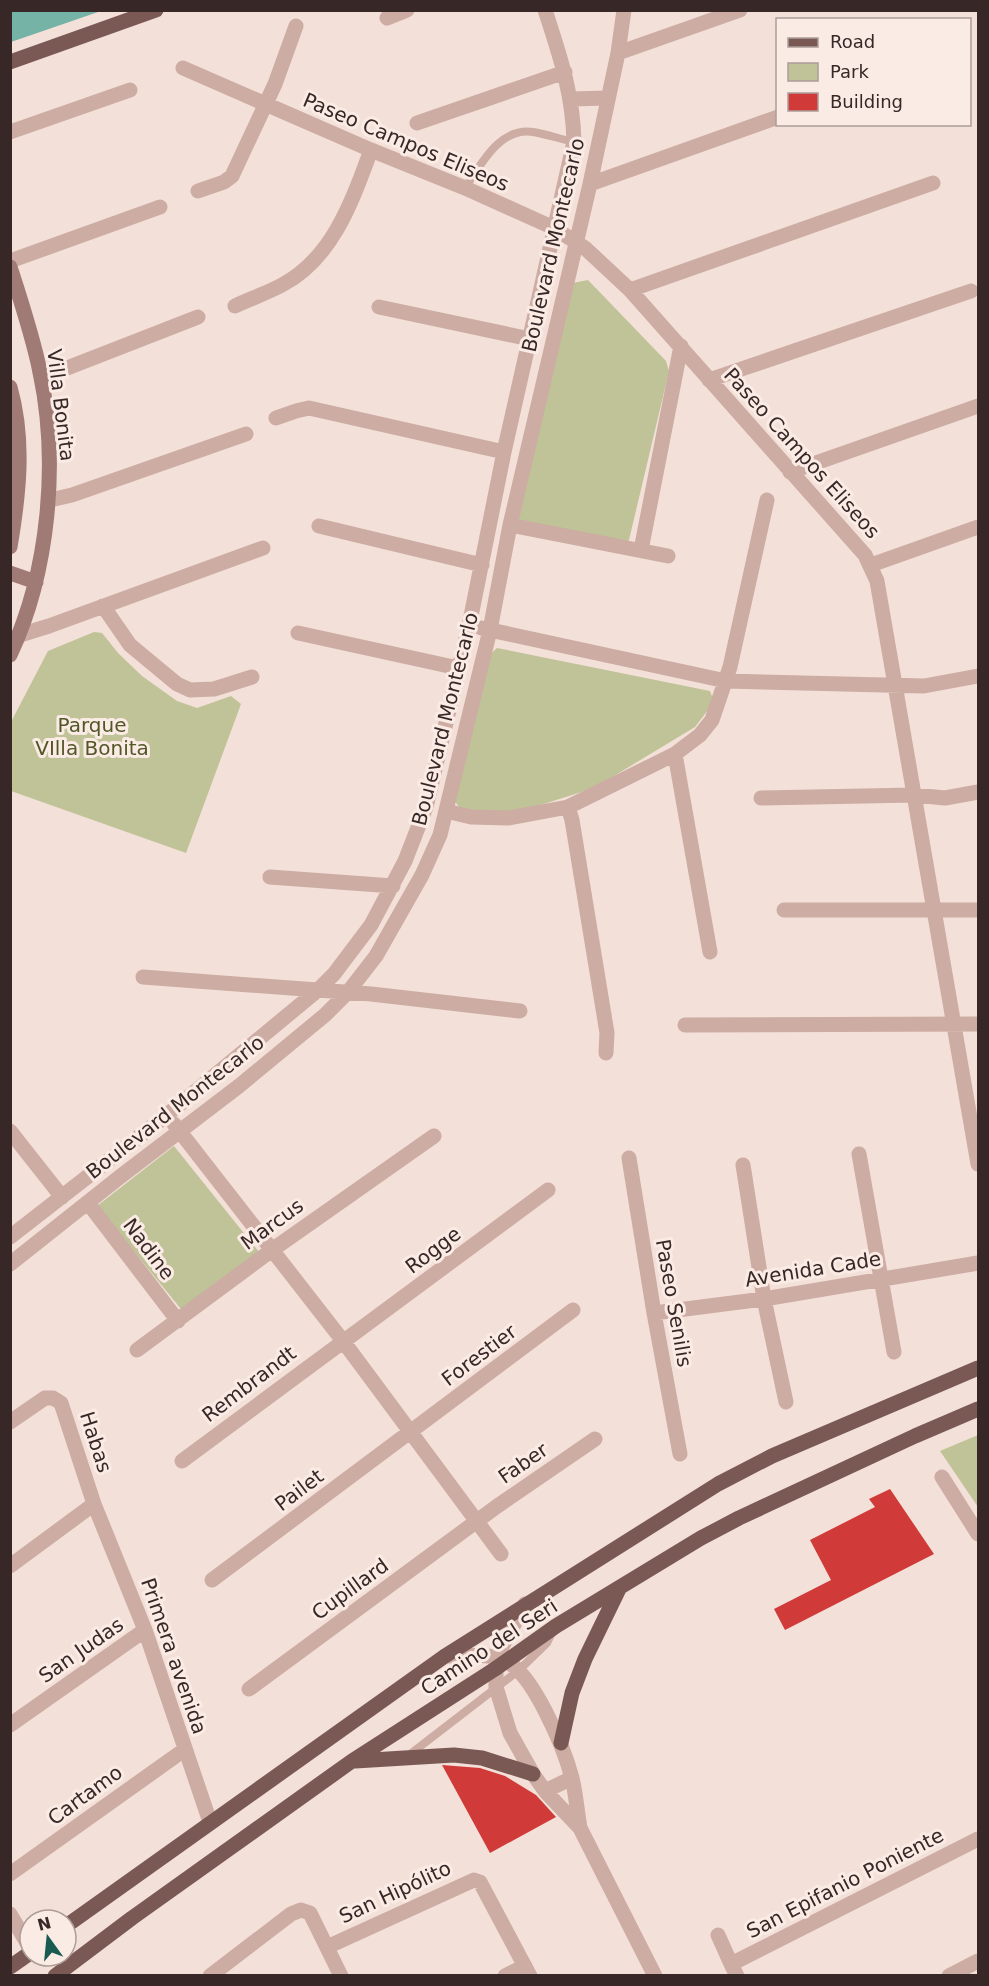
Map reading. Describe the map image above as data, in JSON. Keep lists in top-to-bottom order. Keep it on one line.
{"streets":{"main road":["Camino del Seri"],"street":["Paseo Campos Eliseos","Boulevard Montecarlo","Villa Bonita","Marcus","Nadine","Rogge","Avenida Cade","Paseo Senilis","Forestier","Rembrandt","Habas","Faber","Pailet","Cupillard","San Judas","Primera avenida","Cartamo","San Epifanio Poniente","San Hipólito"]},"crossings":[["Paseo Campos Eliseos","Boulevard Montecarlo"],["Boulevard Montecarlo","Nadine"],["Marcus","Nadine"],["Rogge","Rembrandt"],["Avenida Cade","Paseo Senilis"],["Forestier","Pailet"],["Habas","Primera avenida"],["Faber","Cupillard"],["Camino del Seri","Primera avenida"],["San Judas","Primera avenida"],["Primera avenida","Cartamo"]],"parks":["Parque VIlla Bonita"],"legend":["Road","Park","Building"],"north":"top"}
